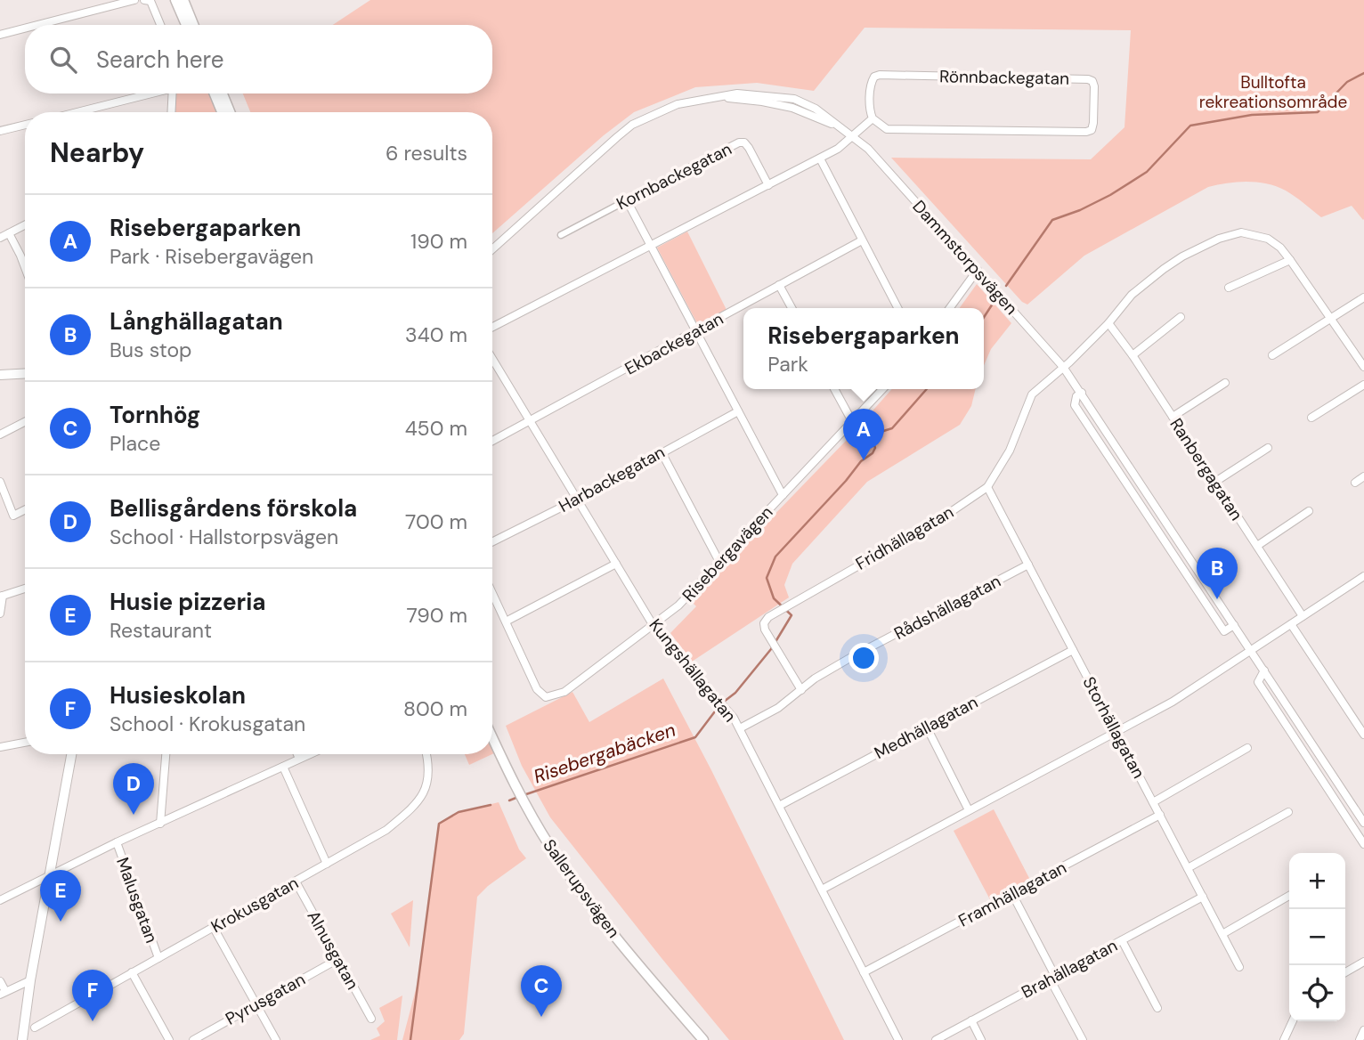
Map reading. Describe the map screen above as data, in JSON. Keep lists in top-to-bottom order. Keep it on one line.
{"streets":{"main road":["Sallerupsvägen"],"street":["Rönnbackegatan","Kornbackegatan","Dammstorpsvägen","Ekbackegatan","Ranbergagatan","Harbackegatan","Fridhällagatan","Risebergavägen","Rådshällagatan","Kungshällagatan","Medhällagatan","Storhällagatan","Framhällagatan","Malusgatan","Krokusgatan","Alnusgatan","Brahällagatan","Pyrusgatan"]},"crossings":[["Dammstorpsvägen","Fridhällagatan"],["Ekbackegatan","Kungshällagatan"],["Ranbergagatan","Fridhällagatan"],["Harbackegatan","Kungshällagatan"],["Fridhällagatan","Rådshällagatan"],["Fridhällagatan","Storhällagatan"],["Risebergavägen","Kungshällagatan"],["Rådshällagatan","Kungshällagatan"],["Rådshällagatan","Storhällagatan"],["Kungshällagatan","Medhällagatan"],["Kungshällagatan","Framhällagatan"],["Medhällagatan","Storhällagatan"],["Storhällagatan","Framhällagatan"],["Storhällagatan","Brahällagatan"],["Malusgatan","Krokusgatan"],["Krokusgatan","Alnusgatan"],["Alnusgatan","Pyrusgatan"]],"water":["Risebergabäcken"],"parks":["Bulltofta rekreationsområde"],"page":{"search":"Search here","heading":["Nearby","6 results"],"list":[{"mark":"A","name":"Risebergaparken","note":"Park · Risebergavägen","value":"190 m"},{"mark":"B","name":"Långhällagatan","note":"Bus stop","value":"340 m"},{"mark":"C","name":"Tornhög","note":"Place","value":"450 m"},{"mark":"D","name":"Bellisgårdens förskola","note":"School · Hallstorpsvägen","value":"700 m"},{"mark":"E","name":"Husie pizzeria","note":"Restaurant","value":"790 m"},{"mark":"F","name":"Husieskolan","note":"School · Krokusgatan","value":"800 m"}],"popup":["Risebergaparken","Park"],"pins":["A","B","D","E","C","F"],"map_buttons":["+","−"]}}
